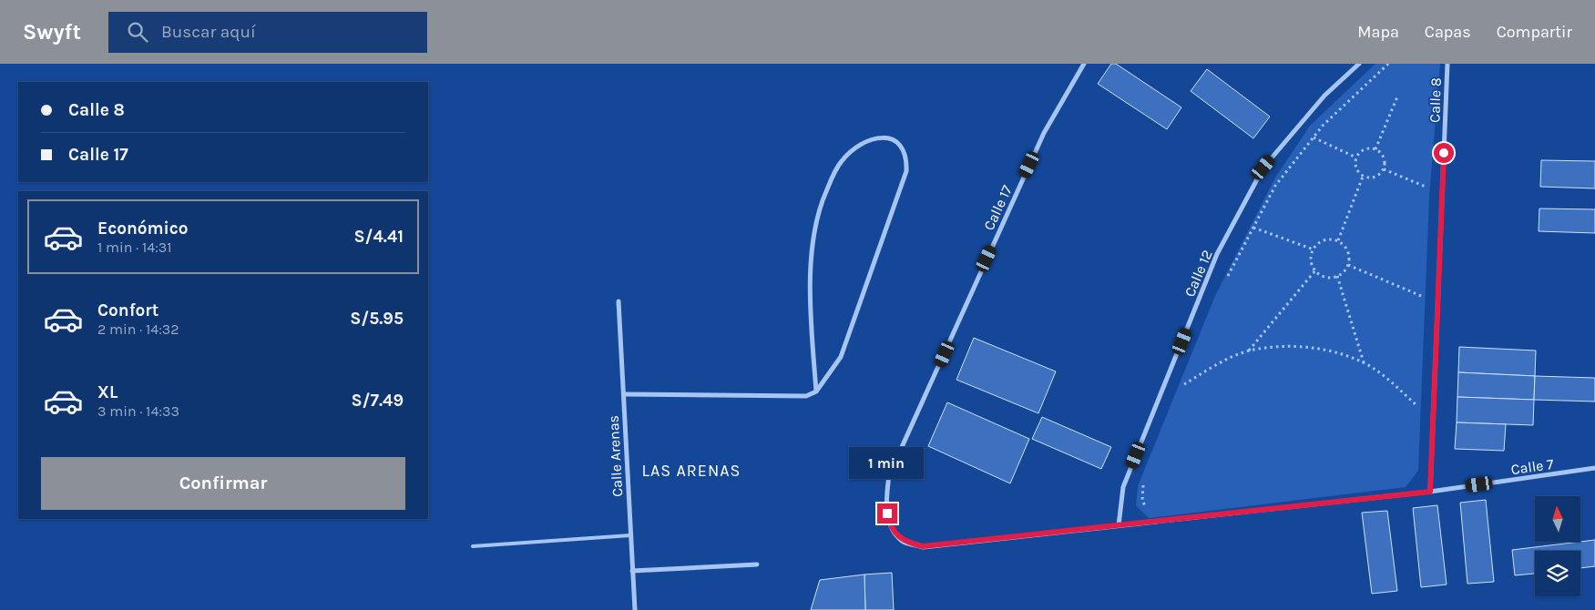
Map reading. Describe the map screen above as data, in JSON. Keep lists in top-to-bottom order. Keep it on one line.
{"streets":{"street":["Calle 8","Calle 17","Calle 12","Calle Arenas","Calle 7"]},"crossings":[["Calle 8","Calle 7"],["Calle 17","Calle 7"],["Calle 12","Calle 7"]],"districts":["LAS ARENAS"],"north":"top","page":{"header":"Swyft","search":"Buscar aquí","nav":["Mapa","Capas","Compartir"],"banner":["Calle 8","Calle 17"],"list":[{"name":"Económico","note":"1 min · 14:31","value":"S/4.41"},{"name":"Confort","note":"2 min · 14:32","value":"S/5.95"},{"name":"XL","note":"3 min · 14:33","value":"S/7.49"}],"bubble":"1 min","buttons":"Confirmar"}}
